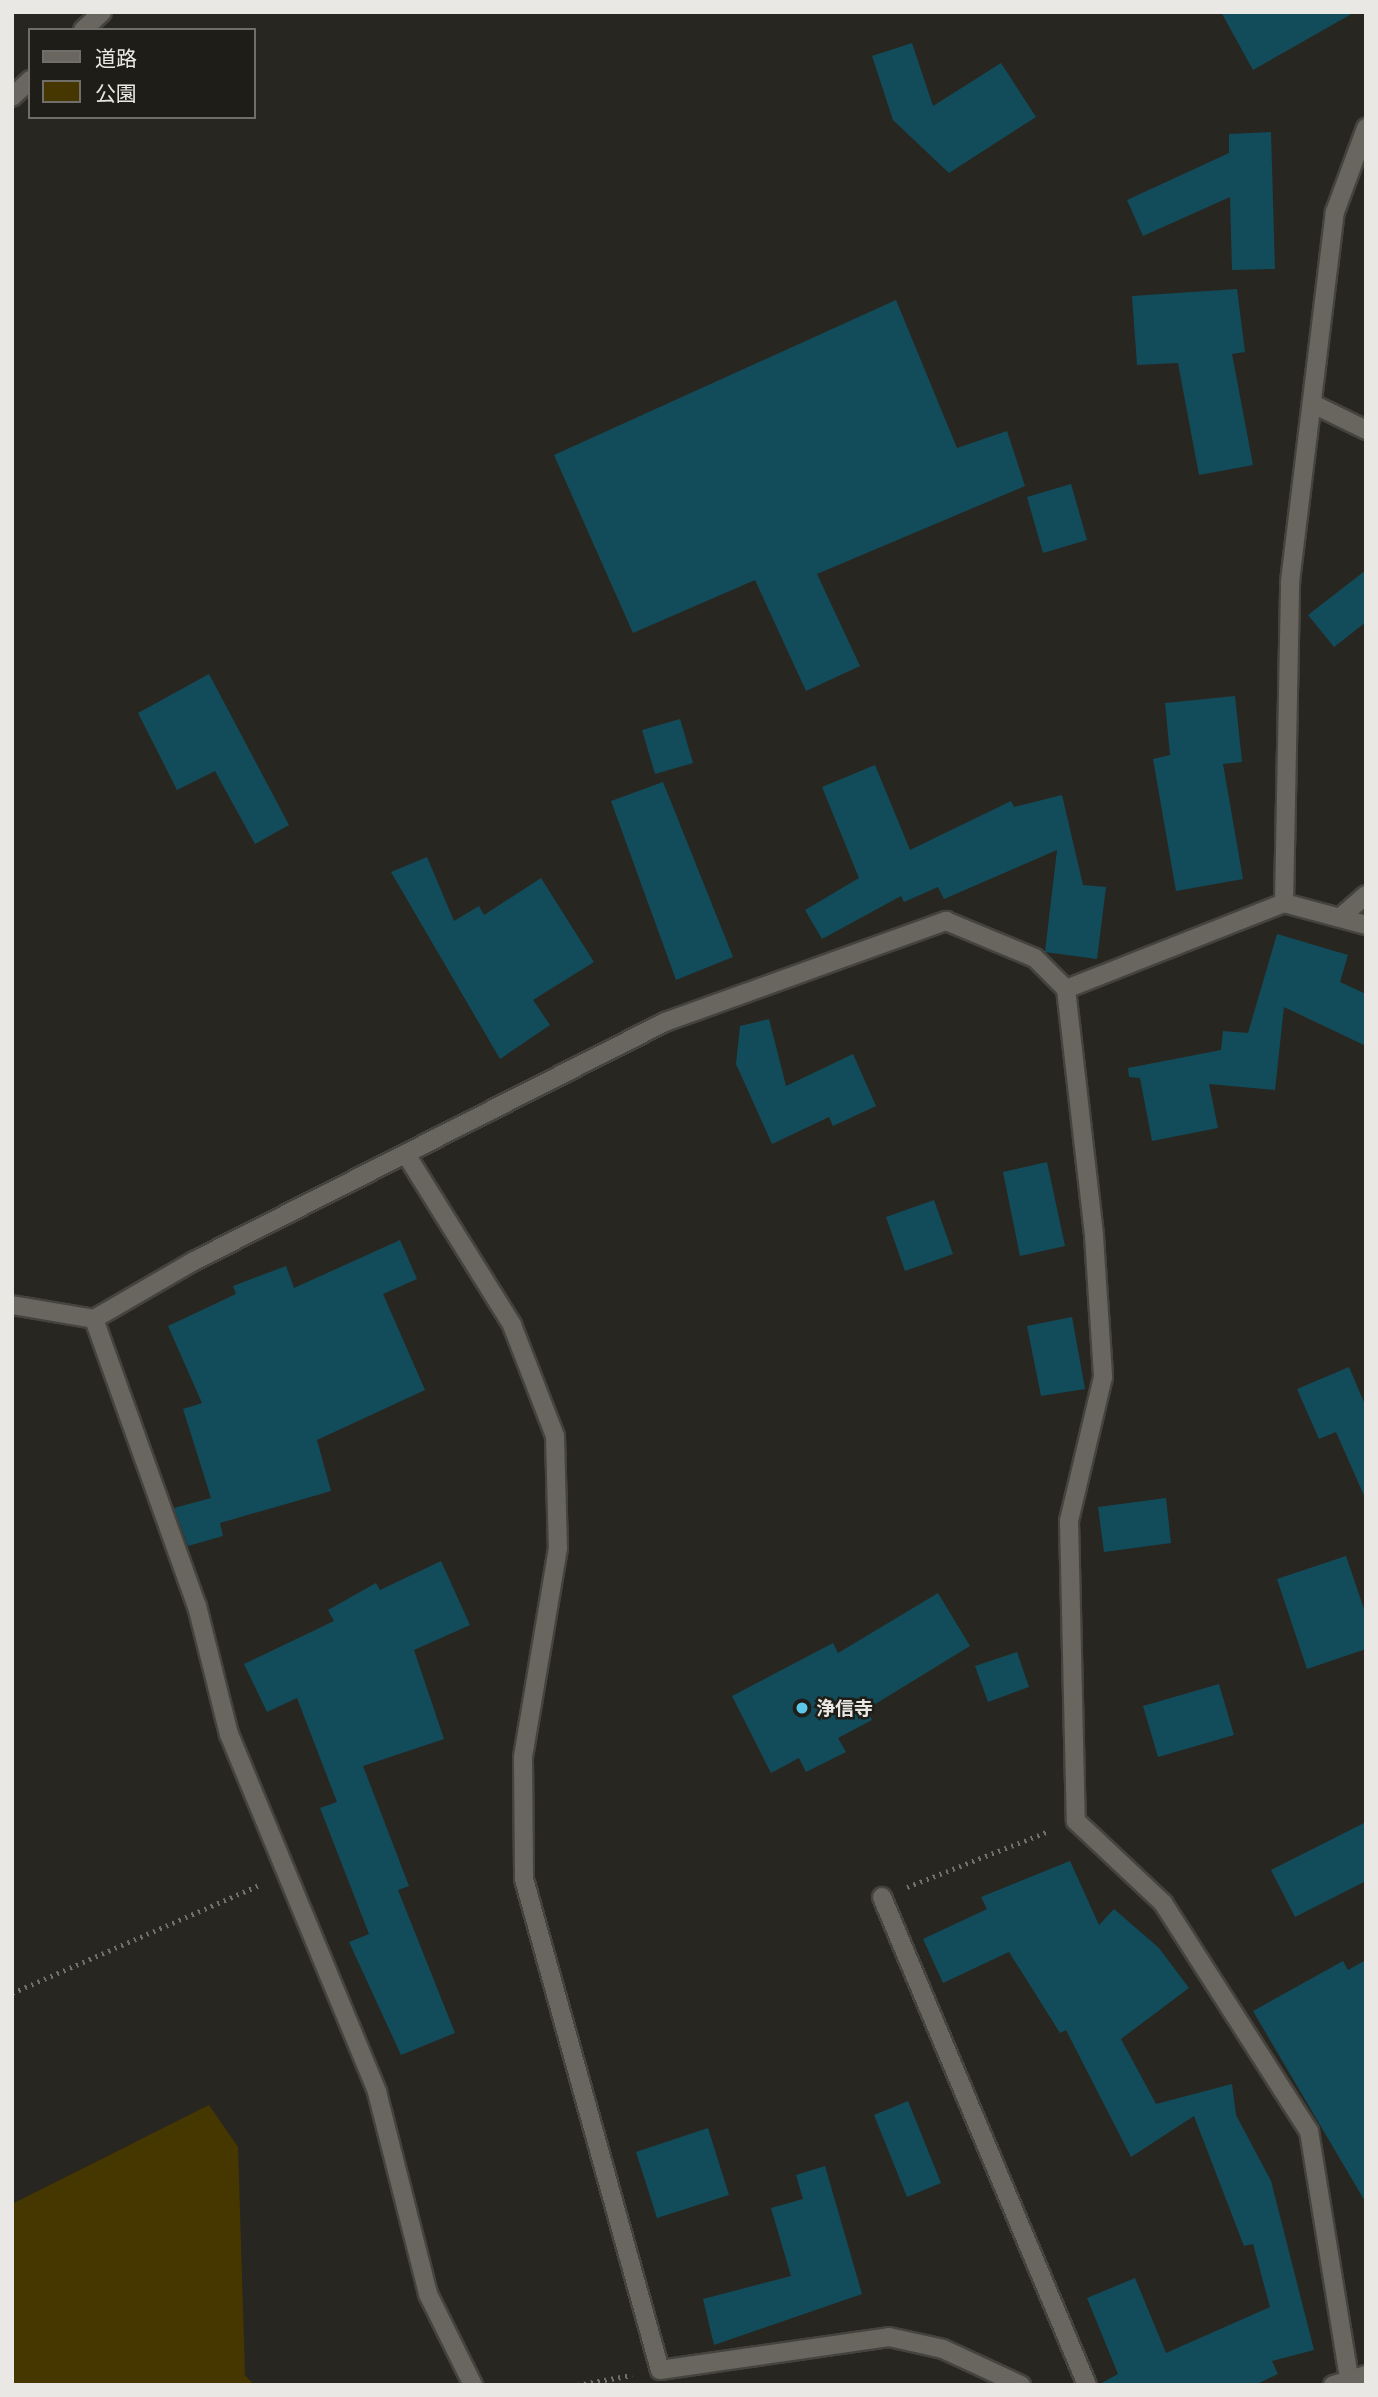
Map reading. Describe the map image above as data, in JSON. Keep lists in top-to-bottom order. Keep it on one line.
{"places":["浄信寺"],"legend":["道路","公園"]}
